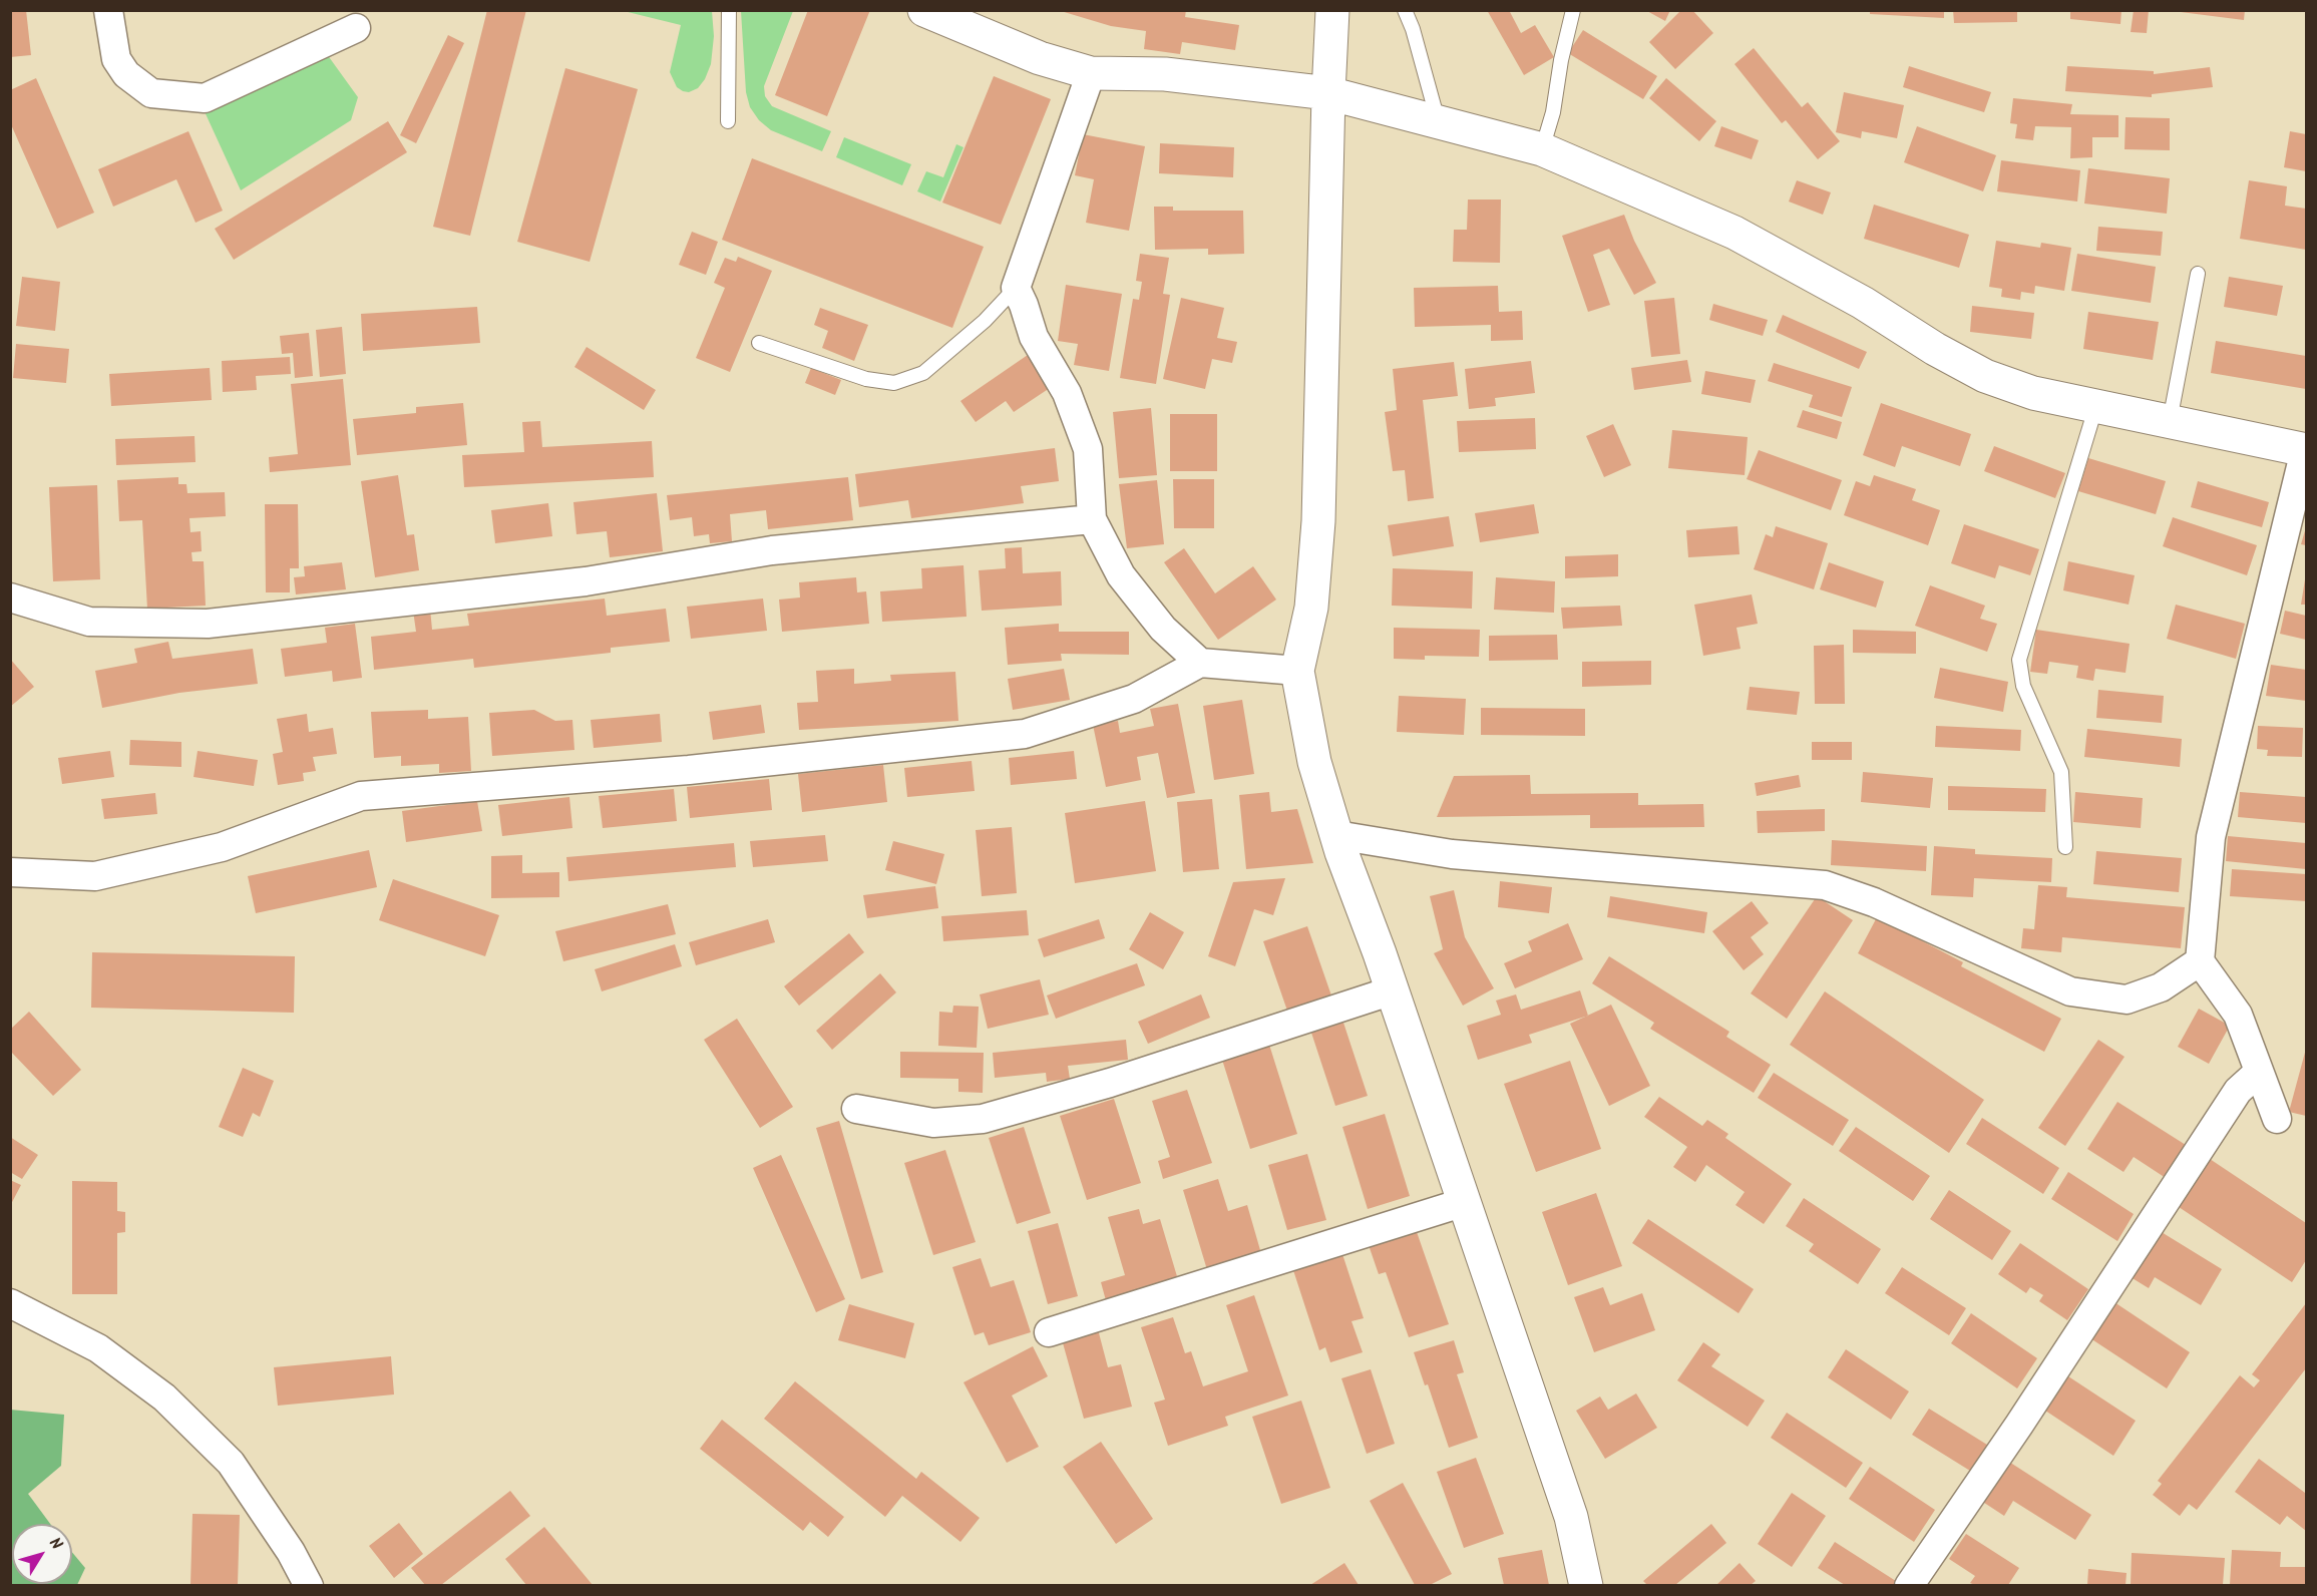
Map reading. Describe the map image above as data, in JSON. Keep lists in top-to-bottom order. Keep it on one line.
{"north":"top right"}
